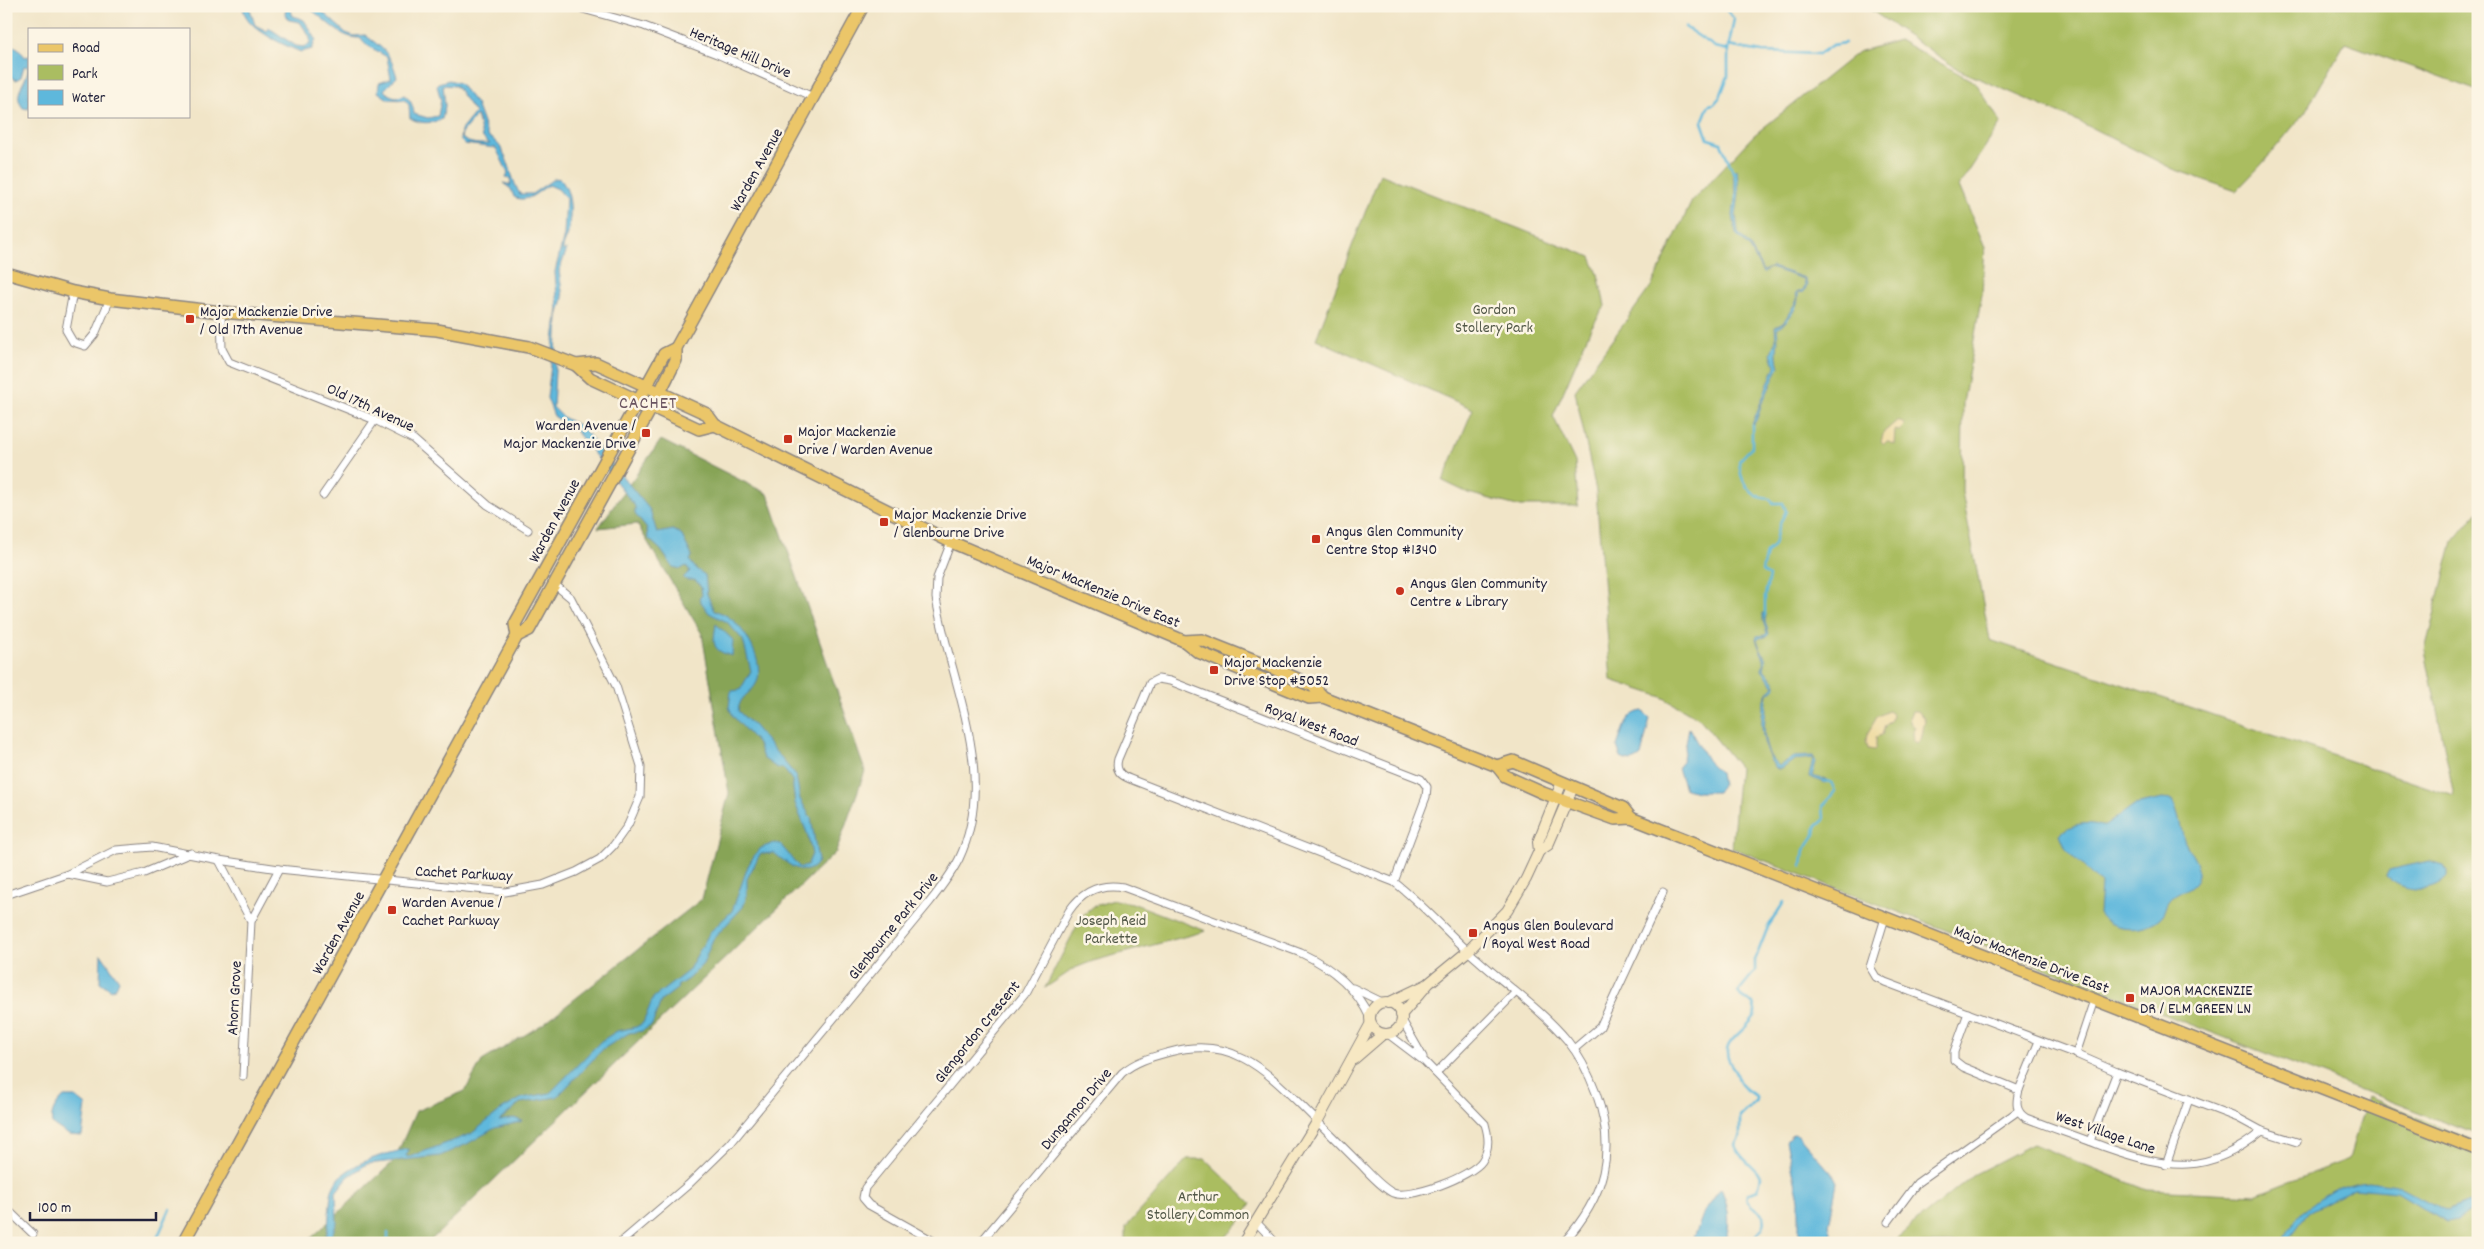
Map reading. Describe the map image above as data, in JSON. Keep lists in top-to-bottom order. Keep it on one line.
{"streets":{"main road":["Warden Avenue","Major MacKenzie Drive East"],"street":["Heritage Hill Drive","Old 17th Avenue","Royal West Road","Cachet Parkway","Glenbourne Park Drive","Ahorn Grove","Glengordon Crescent","Dungannon Drive","West Village Lane"]},"crossings":[["Heritage Hill Drive","Warden Avenue"],["Warden Avenue","Major MacKenzie Drive East"],["Warden Avenue","Cachet Parkway"],["Old 17th Avenue","Major MacKenzie Drive East"],["Major MacKenzie Drive East","Glenbourne Park Drive"],["Cachet Parkway","Ahorn Grove"]],"districts":["CACHET"],"parks":["Gordon Stollery Park","Joseph Reid Parkette","Arthur Stollery Common"],"places":{"transit":["Major Mackenzie Drive / Old 17th Avenue","Warden Avenue / Major Mackenzie Drive","Major Mackenzie Drive / Warden Avenue","Major Mackenzie Drive / Glenbourne Drive","Angus Glen Community Centre Stop #1340","Major Mackenzie Drive Stop #5052","Warden Avenue / Cachet Parkway","Angus Glen Boulevard / Royal West Road","MAJOR MACKENZIE DR / ELM GREEN LN"],"other":["Angus Glen Community Centre & Library"]},"legend":["Road","Park","Water"],"scale_bar":"100 m"}
